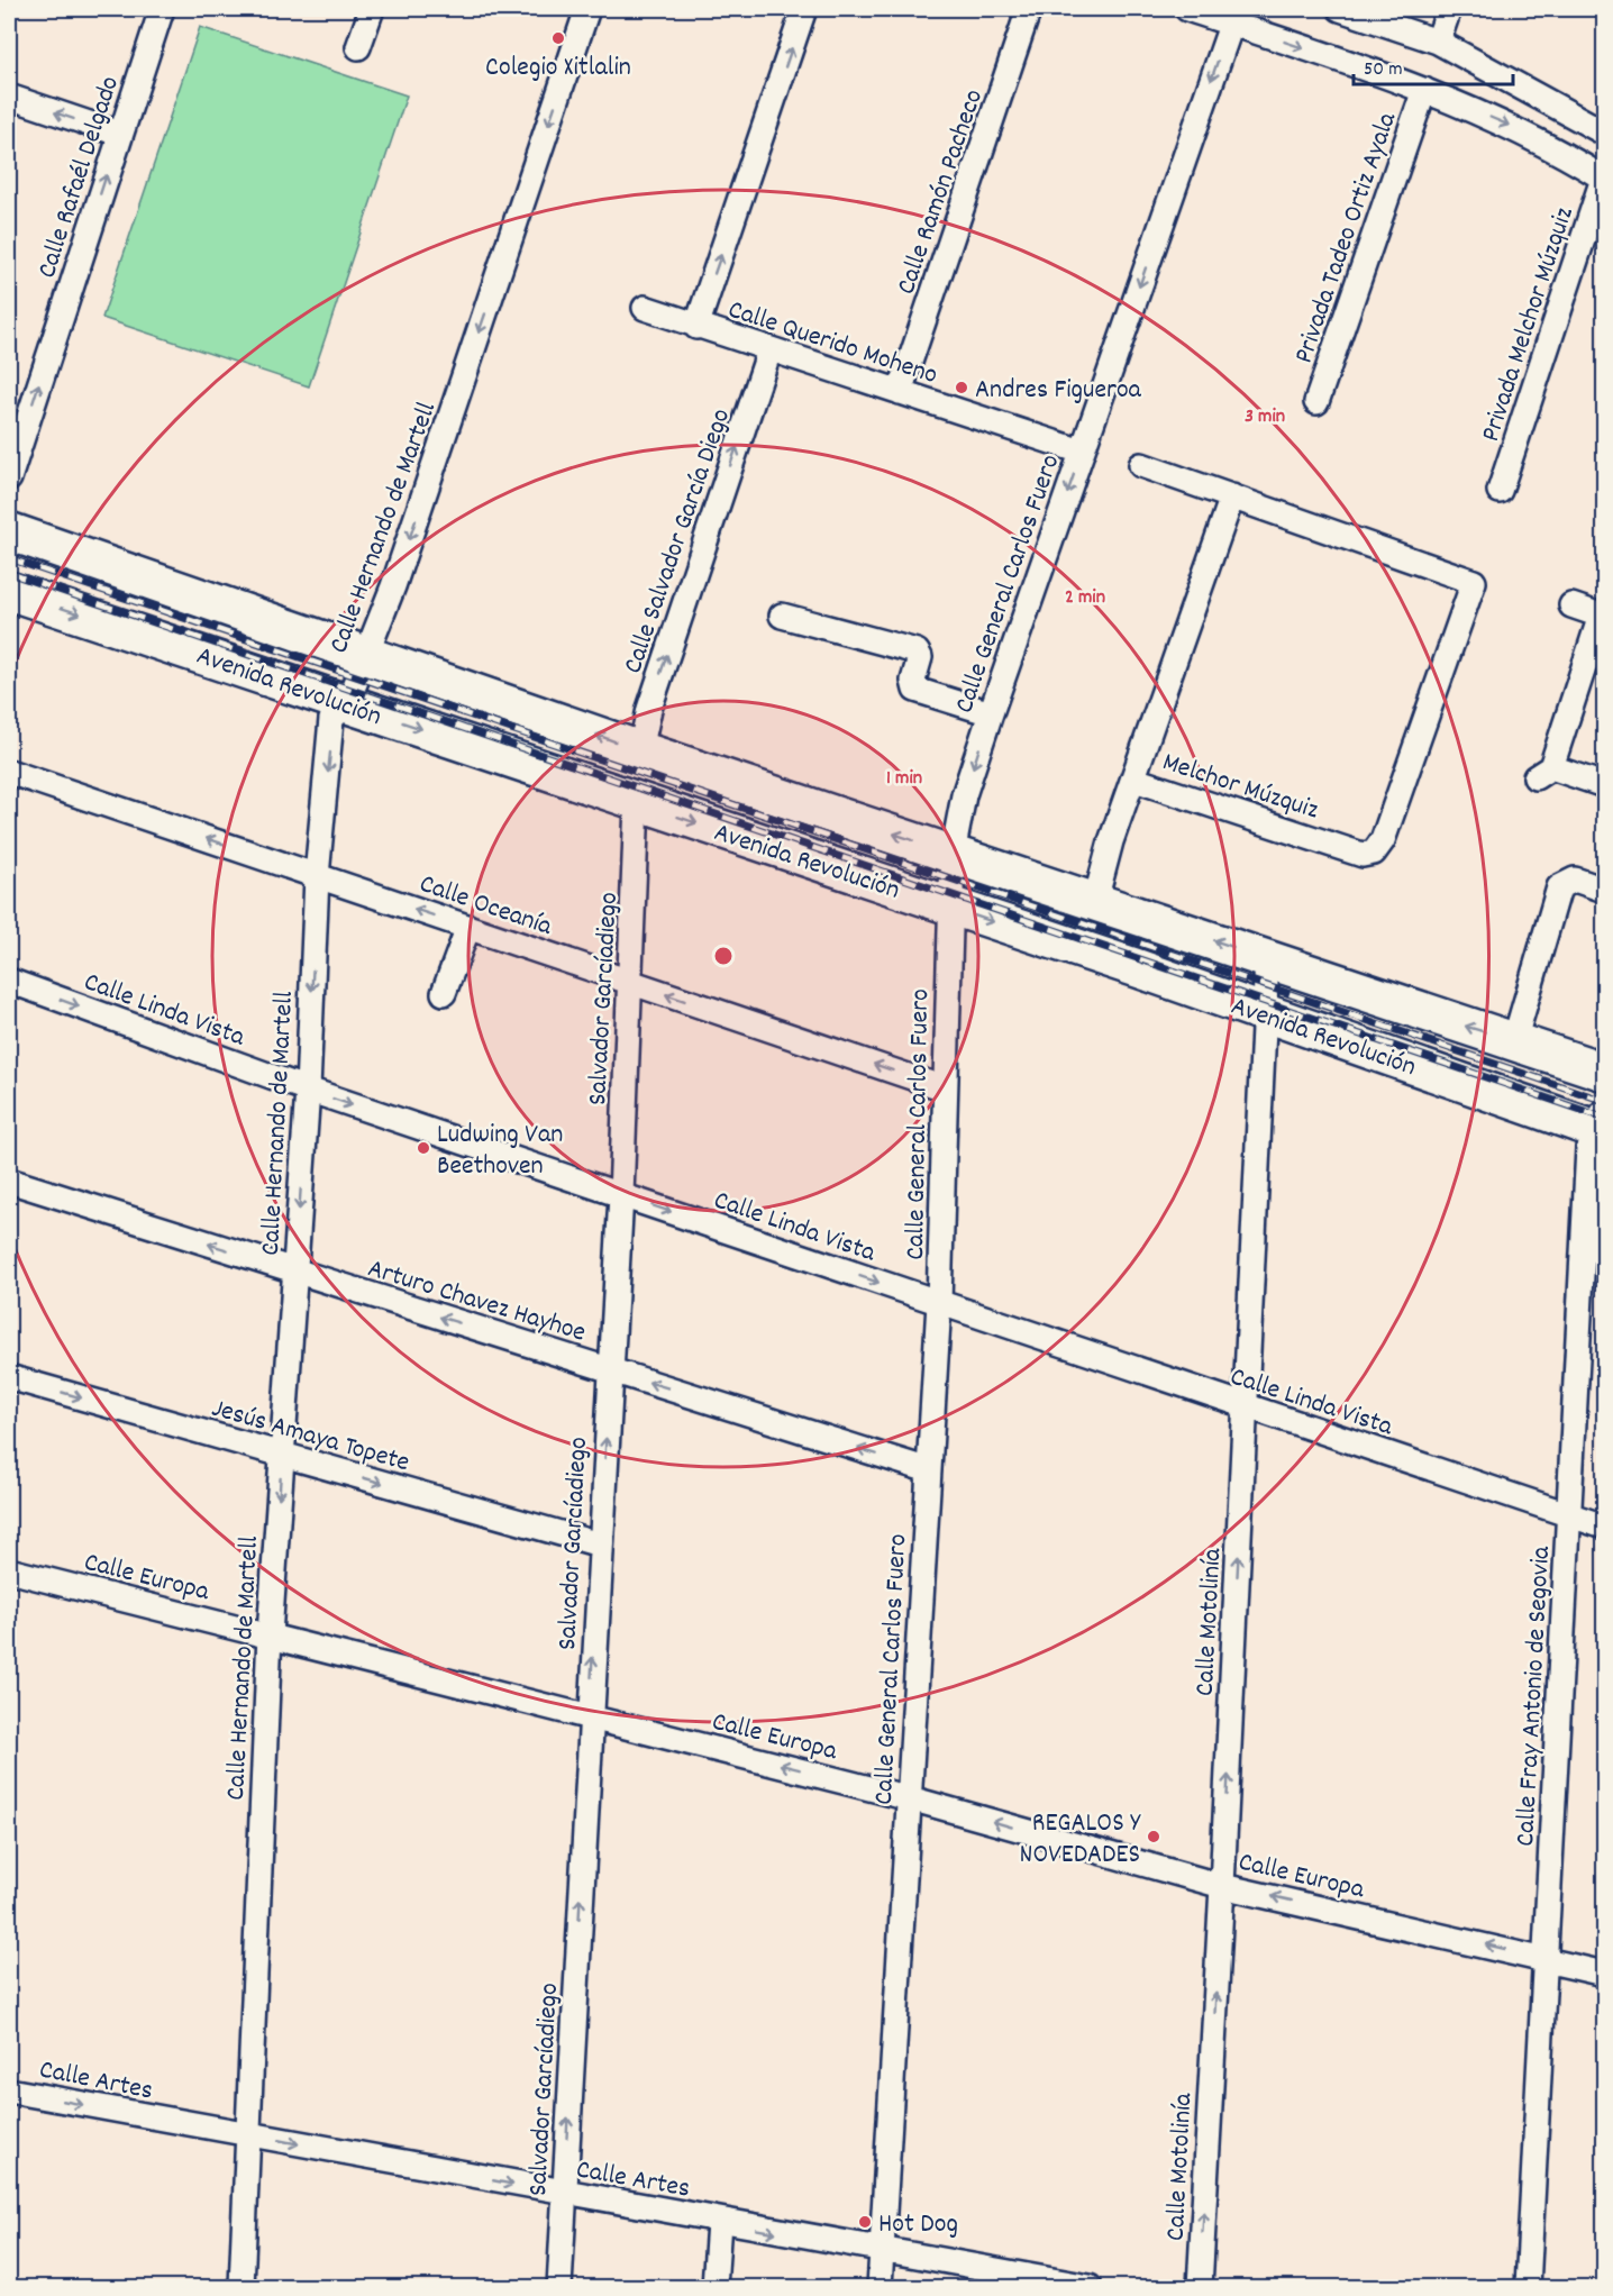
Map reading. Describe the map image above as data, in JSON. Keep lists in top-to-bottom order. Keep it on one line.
{"streets":{"main road":["Avenida Revolución"],"street":["Calle Rafaél Delgado","Calle Ramón Pacheco","Privada Tadeo Ortiz Ayala","Privada Melchor Múzquiz","Calle Querido Moheno","Calle Hernando de Martell","Calle Salvador García Diego","Calle General Carlos Fuero","Melchor Múzquiz","Calle Oceanía","Salvador Garcíadiego","Calle Linda Vista","Arturo Chavez Hayhoe","Jesús Amaya Topete","Calle Europa","Calle Motolinía","Calle Fray Antonio de Segovia","Calle Artes"]},"crossings":[["Calle Ramón Pacheco","Calle Querido Moheno"],["Calle Querido Moheno","Calle Salvador García Diego"],["Calle Querido Moheno","Calle General Carlos Fuero"],["Calle Hernando de Martell","Avenida Revolución"],["Calle Hernando de Martell","Calle Oceanía"],["Calle Hernando de Martell","Calle Linda Vista"],["Calle Hernando de Martell","Arturo Chavez Hayhoe"],["Calle Hernando de Martell","Jesús Amaya Topete"],["Calle Hernando de Martell","Calle Europa"],["Calle Hernando de Martell","Calle Artes"],["Calle Salvador García Diego","Avenida Revolución"],["Calle General Carlos Fuero","Avenida Revolución"],["Calle General Carlos Fuero","Calle Oceanía"],["Calle General Carlos Fuero","Calle Linda Vista"],["Calle General Carlos Fuero","Arturo Chavez Hayhoe"],["Calle General Carlos Fuero","Calle Europa"],["Calle General Carlos Fuero","Calle Artes"],["Avenida Revolución","Melchor Múzquiz"],["Avenida Revolución","Salvador Garcíadiego"],["Avenida Revolución","Calle Motolinía"],["Avenida Revolución","Calle Fray Antonio de Segovia"],["Calle Oceanía","Salvador Garcíadiego"],["Salvador Garcíadiego","Calle Linda Vista"],["Salvador Garcíadiego","Arturo Chavez Hayhoe"],["Salvador Garcíadiego","Jesús Amaya Topete"],["Salvador Garcíadiego","Calle Europa"],["Salvador Garcíadiego","Calle Artes"],["Calle Linda Vista","Calle Motolinía"],["Calle Linda Vista","Calle Fray Antonio de Segovia"],["Calle Europa","Calle Motolinía"],["Calle Europa","Calle Fray Antonio de Segovia"]],"one_way":["Calle Rafaél Delgado","Calle Hernando de Martell","Calle Salvador García Diego","Calle Oceanía","Salvador Garcíadiego","Calle Linda Vista","Arturo Chavez Hayhoe","Jesús Amaya Topete","Calle Europa","Calle Motolinía","Calle Artes"],"places":["Colegio Xitlalin","Andres Figueroa","Ludwing Van Beethoven","REGALOS Y NOVEDADES","Hot Dog"],"scale_bar":"50 m","rings":["3 min","2 min","1 min"]}
